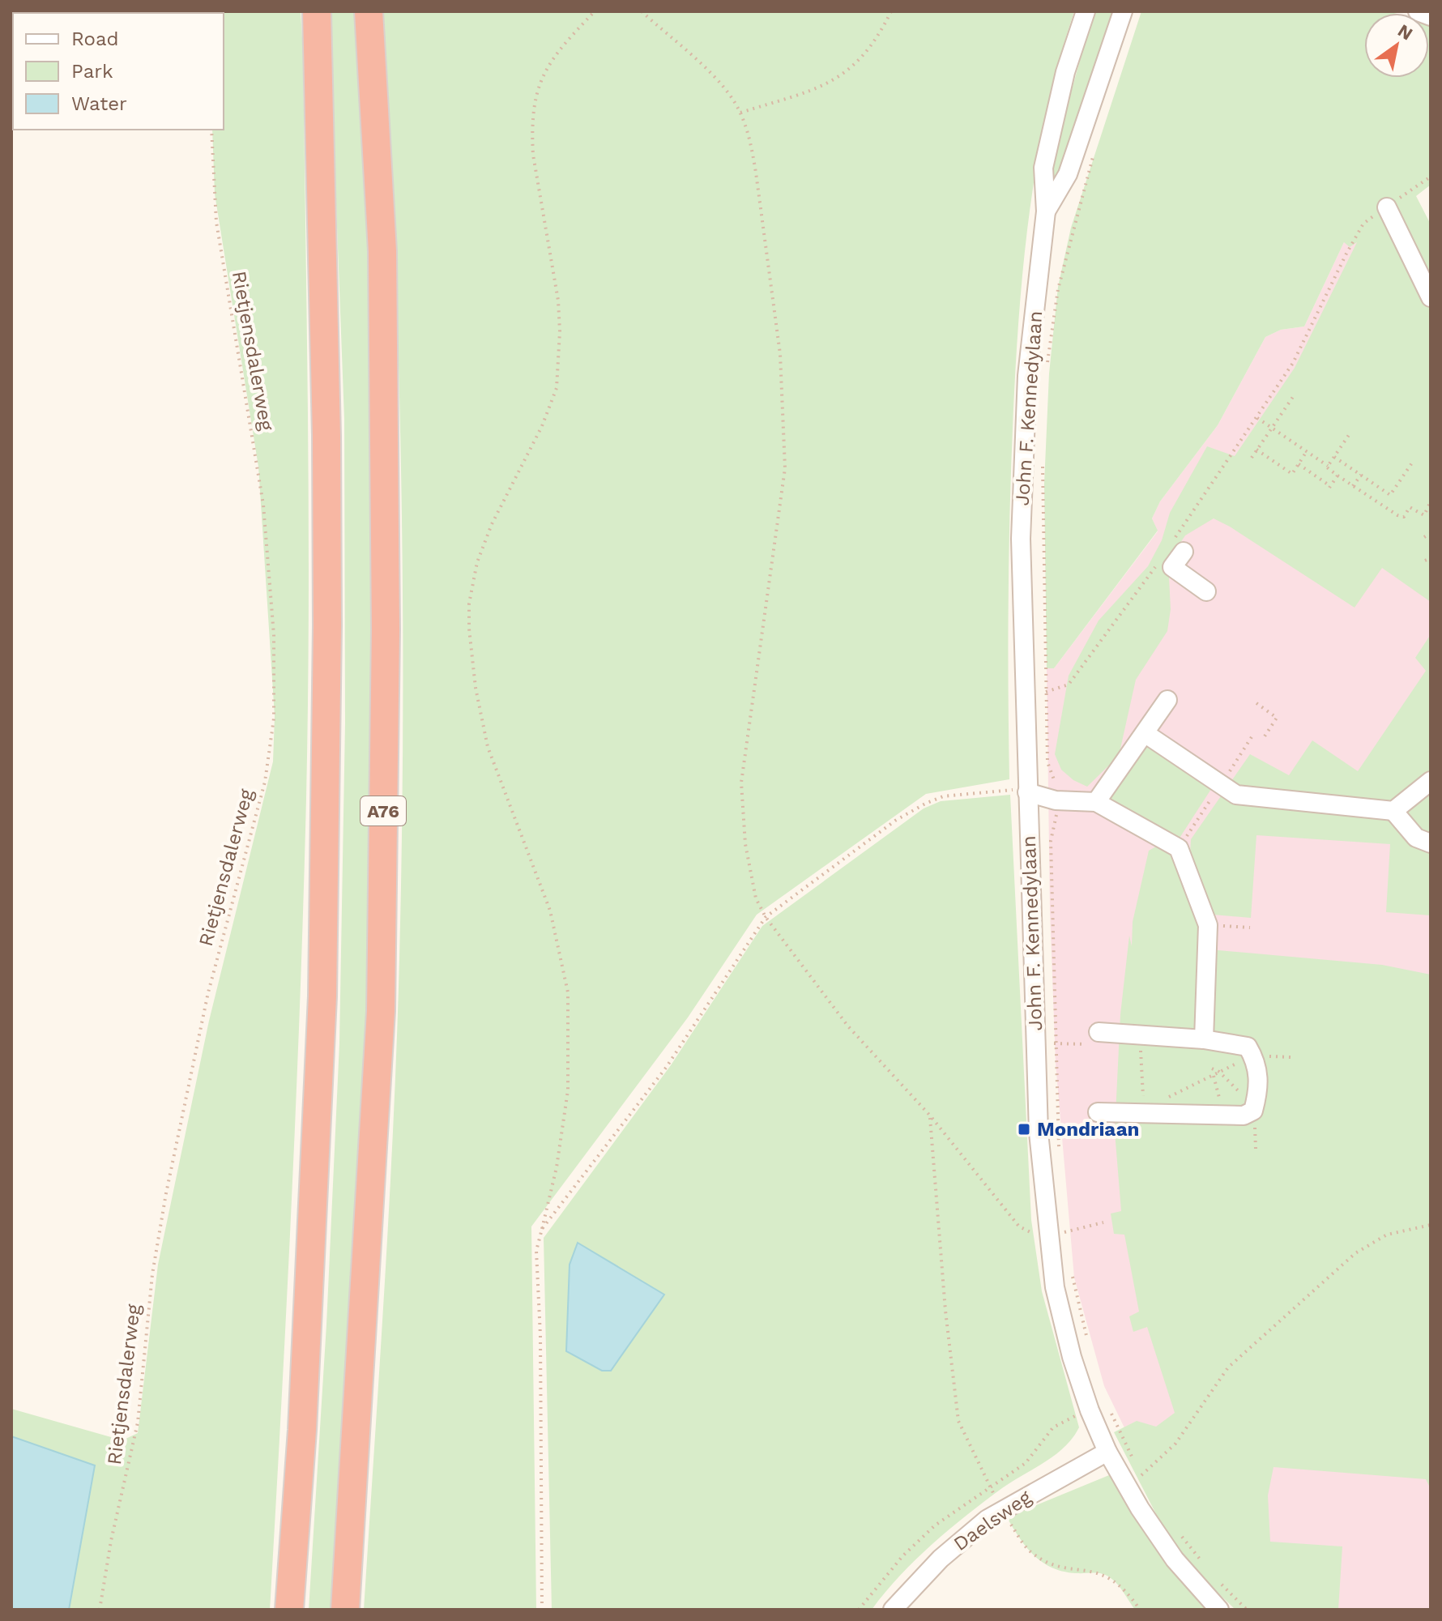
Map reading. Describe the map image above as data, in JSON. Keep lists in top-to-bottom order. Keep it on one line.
{"streets":{"highway":["A76"],"street":["John F. Kennedylaan","Daelsweg"],"path":["Rietjensdalerweg"]},"crossings":[["John F. Kennedylaan","Daelsweg"]],"places":{"transit":["Mondriaan"]},"legend":["Road","Park","Water"],"north":"top right"}
